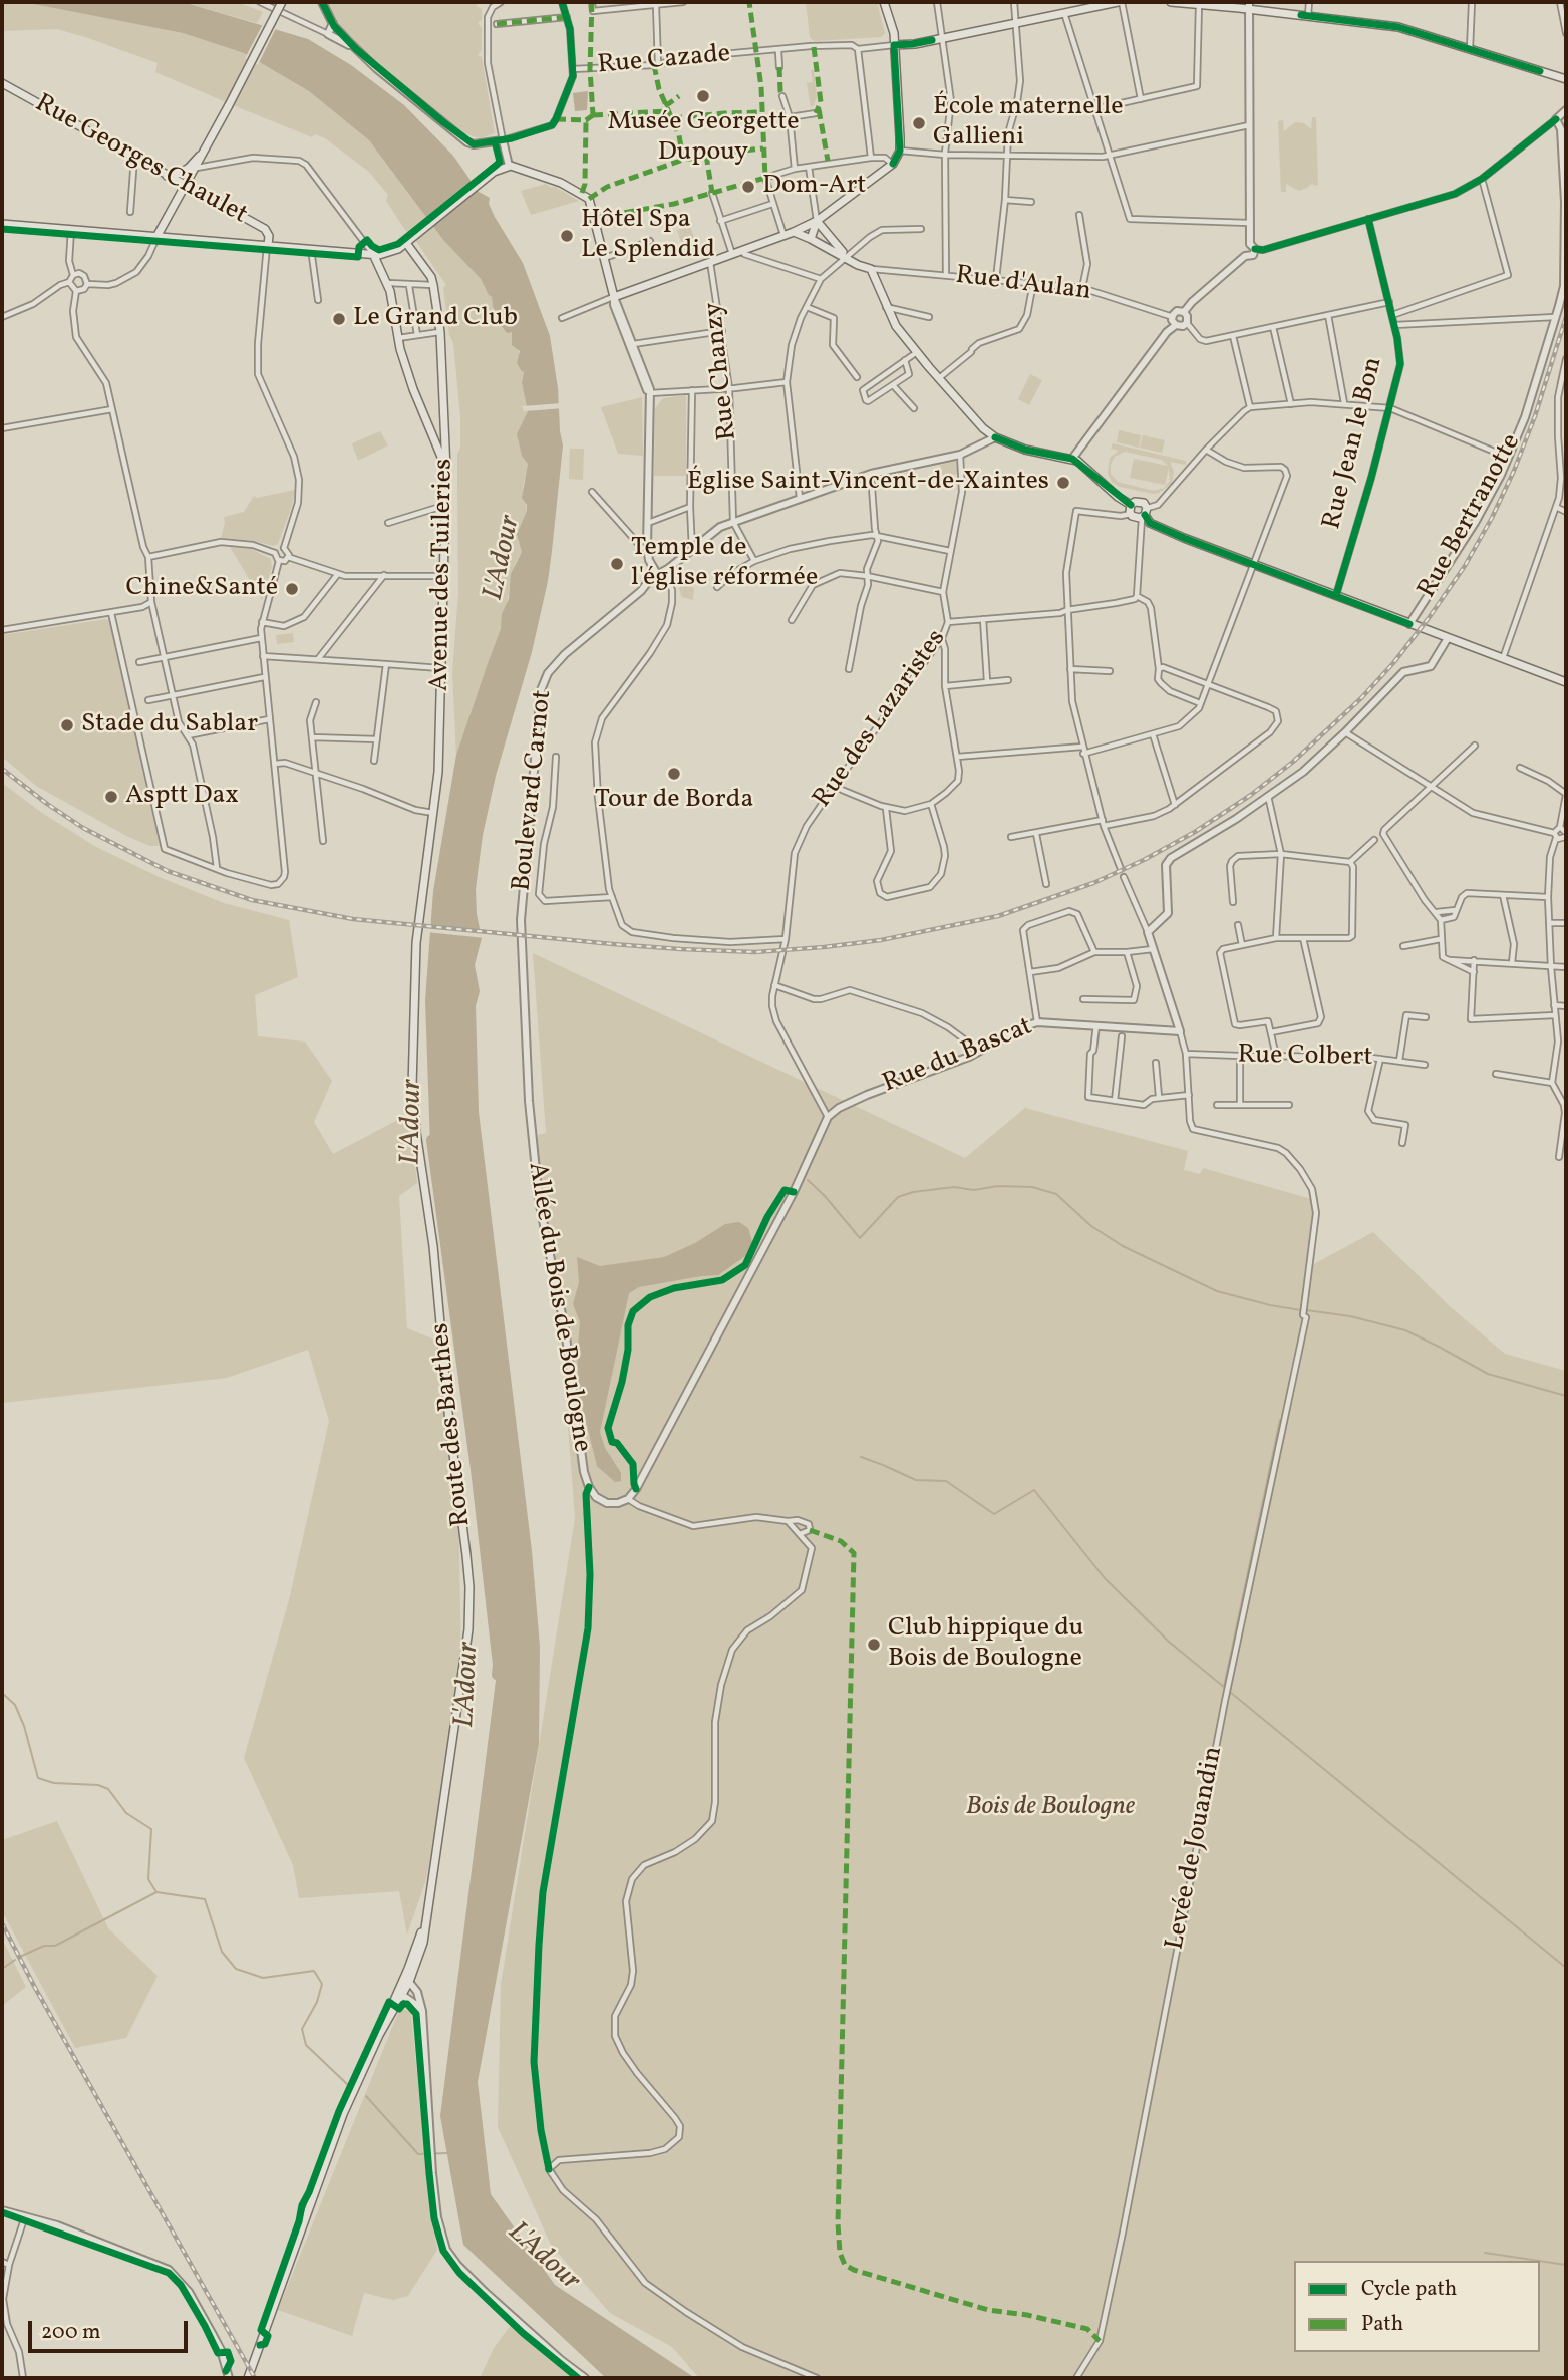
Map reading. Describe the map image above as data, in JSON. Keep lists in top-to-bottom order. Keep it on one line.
{"streets":{"main road":["Rue Georges Chaulet","Avenue des Tuileries","Route des Barthes"],"street":["Rue Cazade","Rue d'Aulan","Rue Chanzy","Rue Jean le Bon","Rue Bertranotte","Rue des Lazaristes","Boulevard Carnot","Rue du Bascat","Rue Colbert","Allée du Bois de Boulogne","Levée de Jouandin"]},"crossings":[["Rue Chanzy","Boulevard Carnot"],["Avenue des Tuileries","Route des Barthes"],["Rue des Lazaristes","Boulevard Carnot"],["Boulevard Carnot","Allée du Bois de Boulogne"]],"water":["L'Adour"],"parks":["Bois de Boulogne"],"places":["Musée Georgette Dupouy","École maternelle Gallieni","Dom-Art","Hôtel Spa Le Splendid","Le Grand Club","Église Saint-Vincent-de-Xaintes","Temple de l'église réformée","Chine&Santé","Stade du Sablar","Tour de Borda","Asptt Dax","Club hippique du Bois de Boulogne"],"legend":["Cycle path","Path"],"scale_bar":"200 m"}
